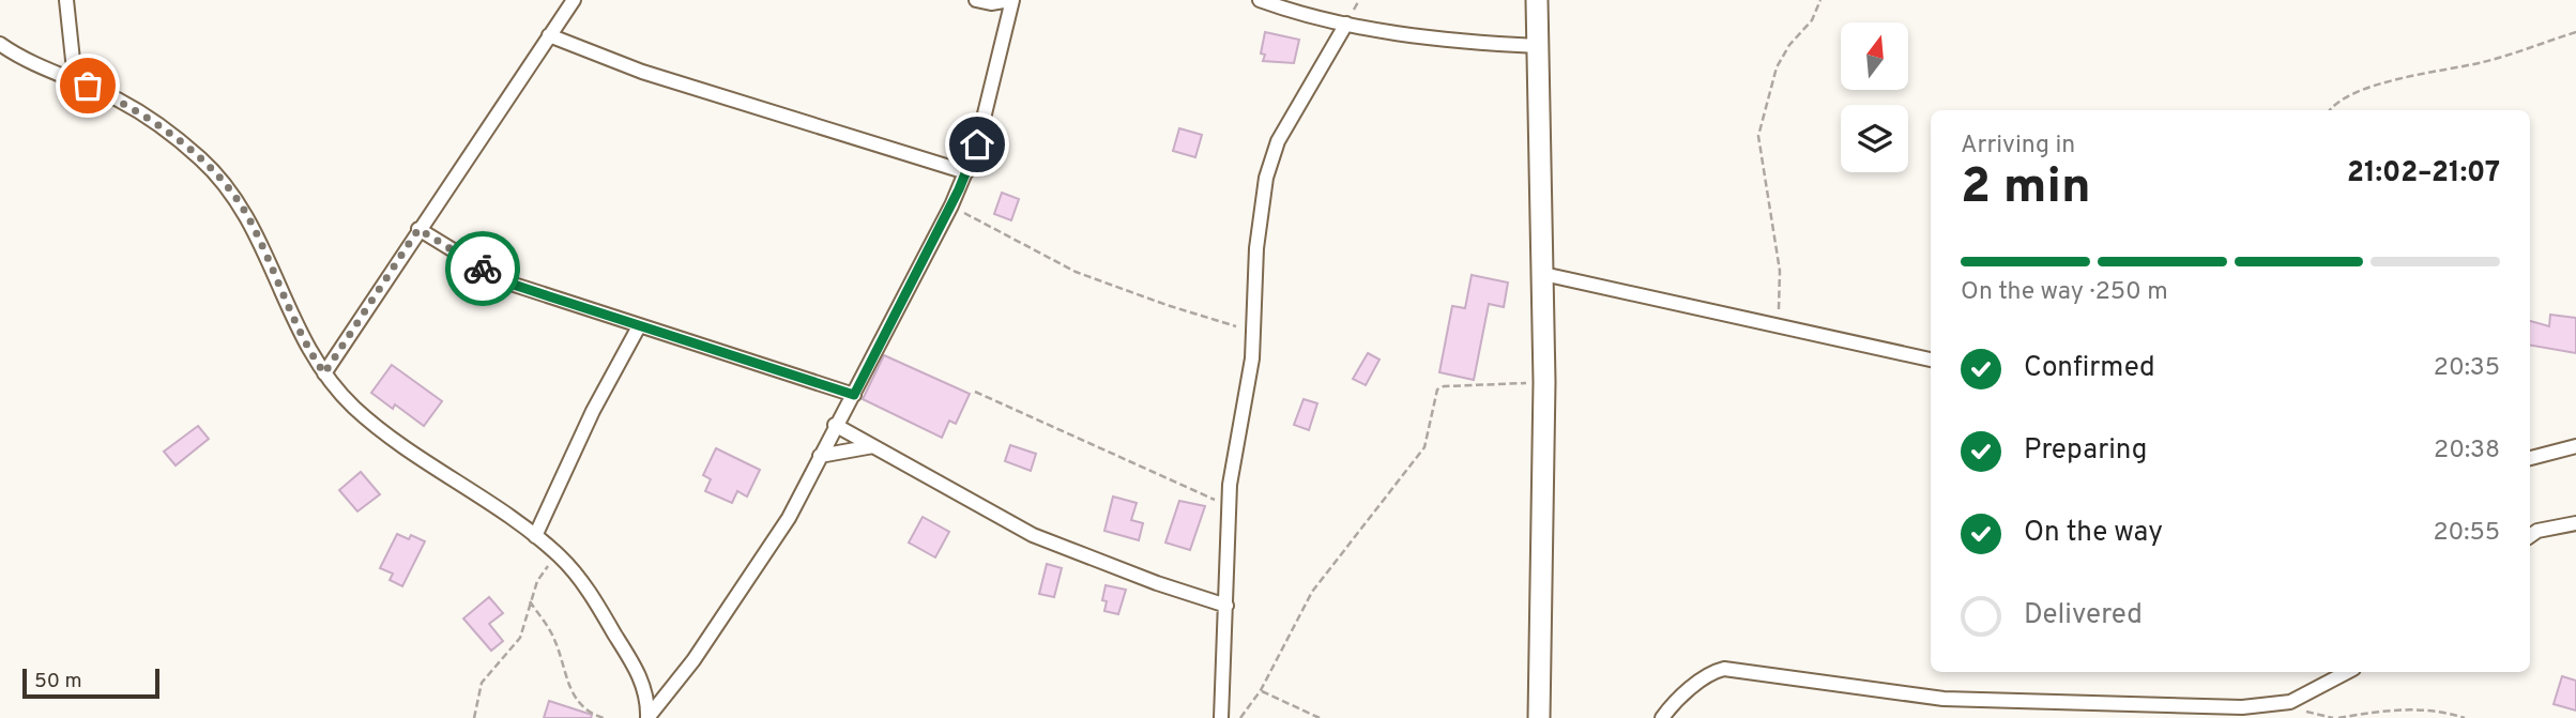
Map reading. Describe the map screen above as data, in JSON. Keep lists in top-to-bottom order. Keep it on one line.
{"scale_bar":"50 m","north":"top","page":{"heading":["2 min","Arriving in","21:02–21:07"],"bar":"On the way · 250 m","list":[["Confirmed","20:35"],["Preparing","20:38"],["On the way","20:55"],"Delivered"],"scale":"50 m"}}
